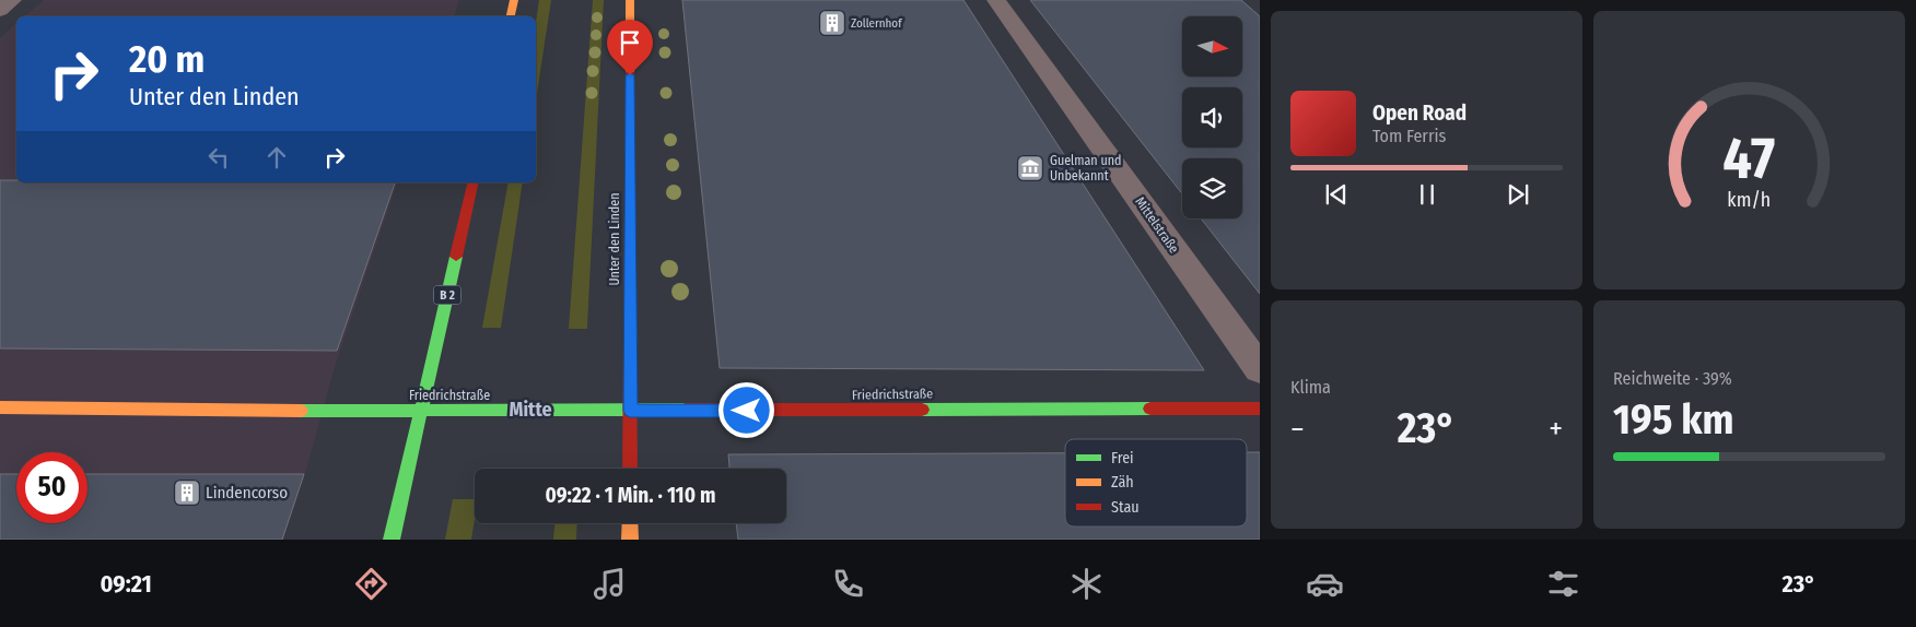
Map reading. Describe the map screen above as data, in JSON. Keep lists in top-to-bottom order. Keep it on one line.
{"streets":{"main road":["Unter den Linden","B 2","Friedrichstraße"],"street":["Mittelstraße"]},"crossings":[["Unter den Linden","Friedrichstraße"],["B 2","Friedrichstraße"]],"districts":["Mitte"],"places":{"building":["Zollernhof","Lindencorso"],"museum":["Guelman und Unbekannt"]},"legend":["Frei","Zäh","Stau"],"north":"right","page":{"turn":["20 m","Unter den Linden"],"song":["Open Road","Tom Ferris"],"tile":["Klima",["Reichweite · 39%","195 km"]],"heat":["−","23°","+"],"limit":"50","trip":"09:22 · 1 Min. · 110 m","tabs":["09:21","23°"],"gauge":["47","km/h"]}}
